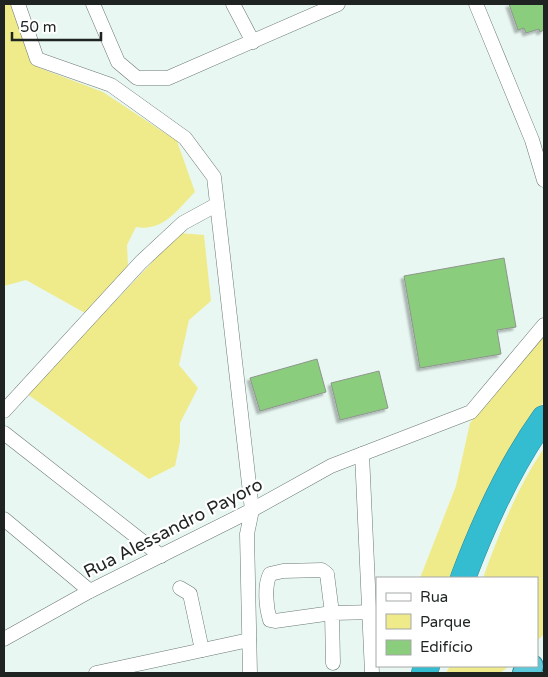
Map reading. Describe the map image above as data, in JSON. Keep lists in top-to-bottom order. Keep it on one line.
{"streets":{"street":["Rua Alessandro Payoro"]},"legend":["Rua","Parque","Edifício"],"scale_bar":"50 m"}
